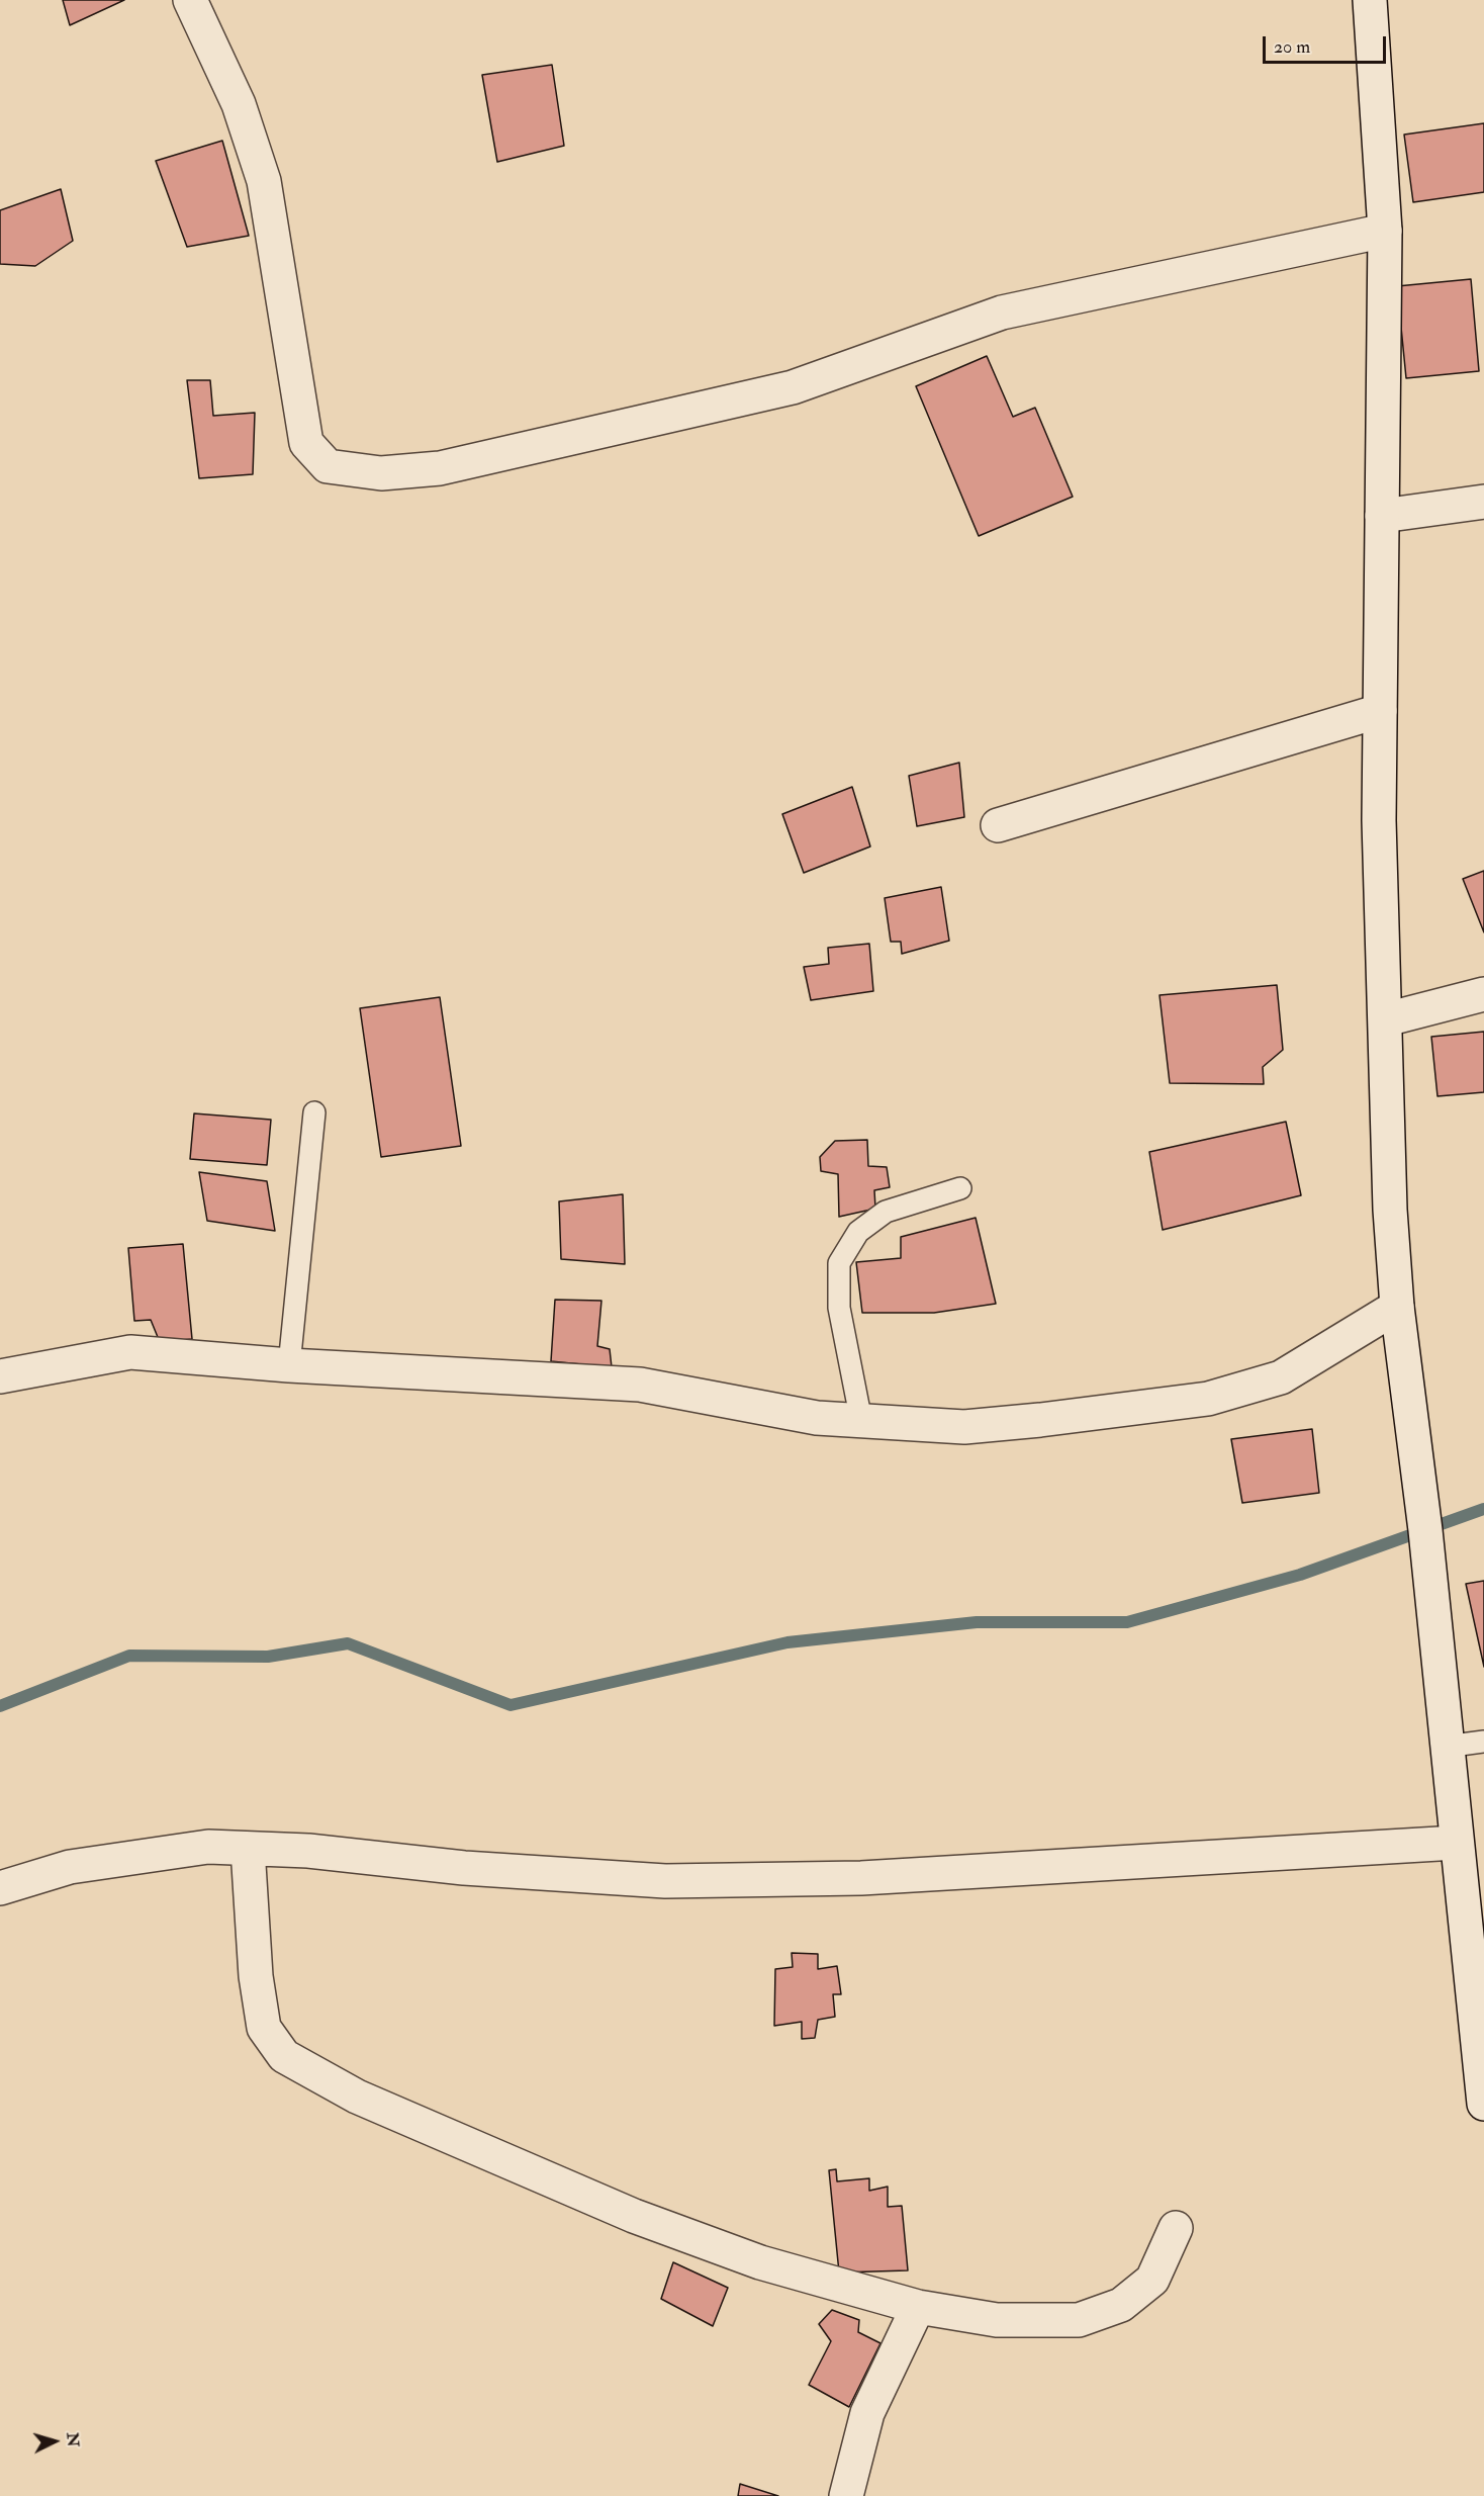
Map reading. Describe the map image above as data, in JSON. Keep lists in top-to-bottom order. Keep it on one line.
{"scale_bar":"20 m","north":"right"}
